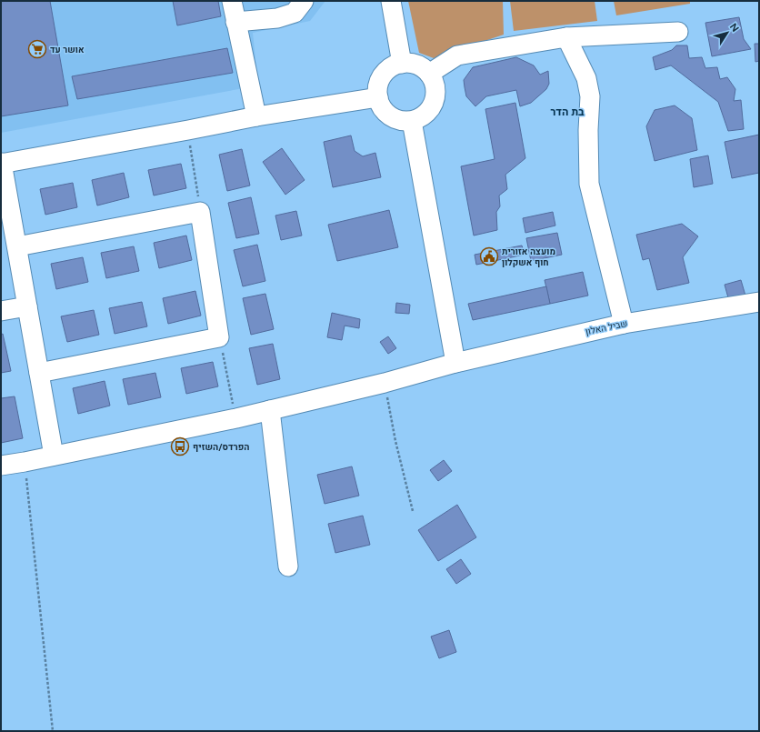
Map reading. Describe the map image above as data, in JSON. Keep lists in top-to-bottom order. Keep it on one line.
{"streets":{"street":["שביל האלון"]},"districts":["בת הדר"],"places":{"supermarket":["אושר עד"],"public building":["מועצה אזורית חוף אשקלון"],"bus stop":["הפרדס/השזיף"]},"north":"top right"}
